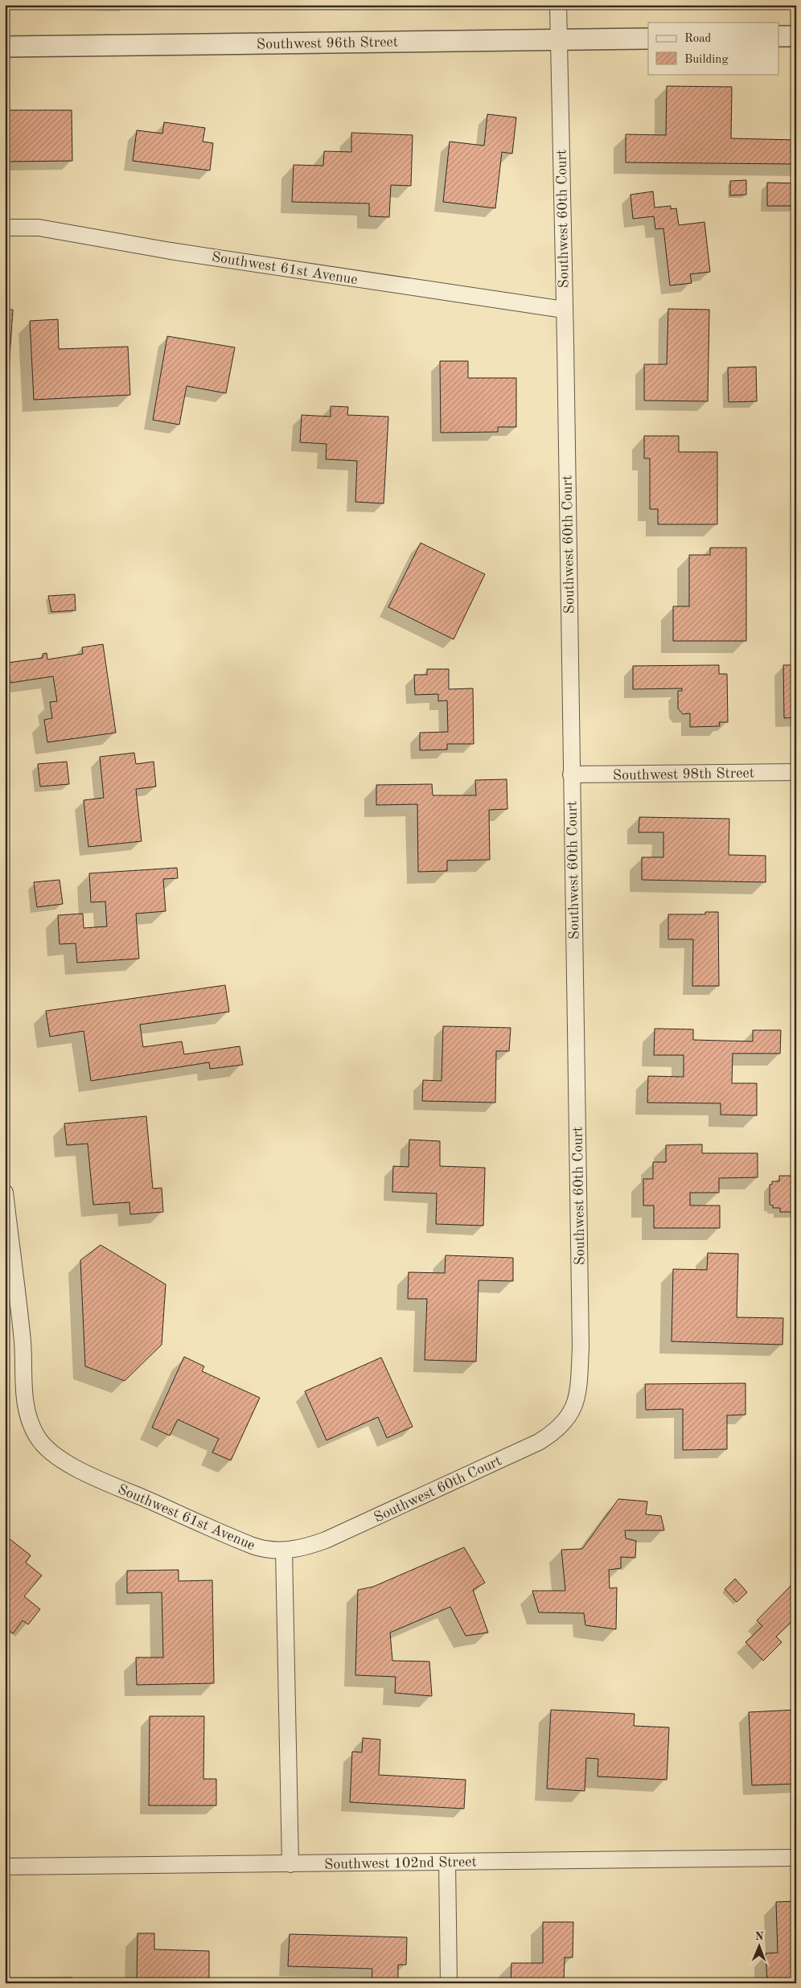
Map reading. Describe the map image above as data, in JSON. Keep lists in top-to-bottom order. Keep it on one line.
{"streets":{"street":["Southwest 96th Street","Southwest 60th Court","Southwest 61st Avenue","Southwest 98th Street","Southwest 102nd Street"]},"crossings":[["Southwest 96th Street","Southwest 60th Court"],["Southwest 60th Court","Southwest 61st Avenue"],["Southwest 60th Court","Southwest 98th Street"]],"legend":["Road","Building"],"north":"top"}
